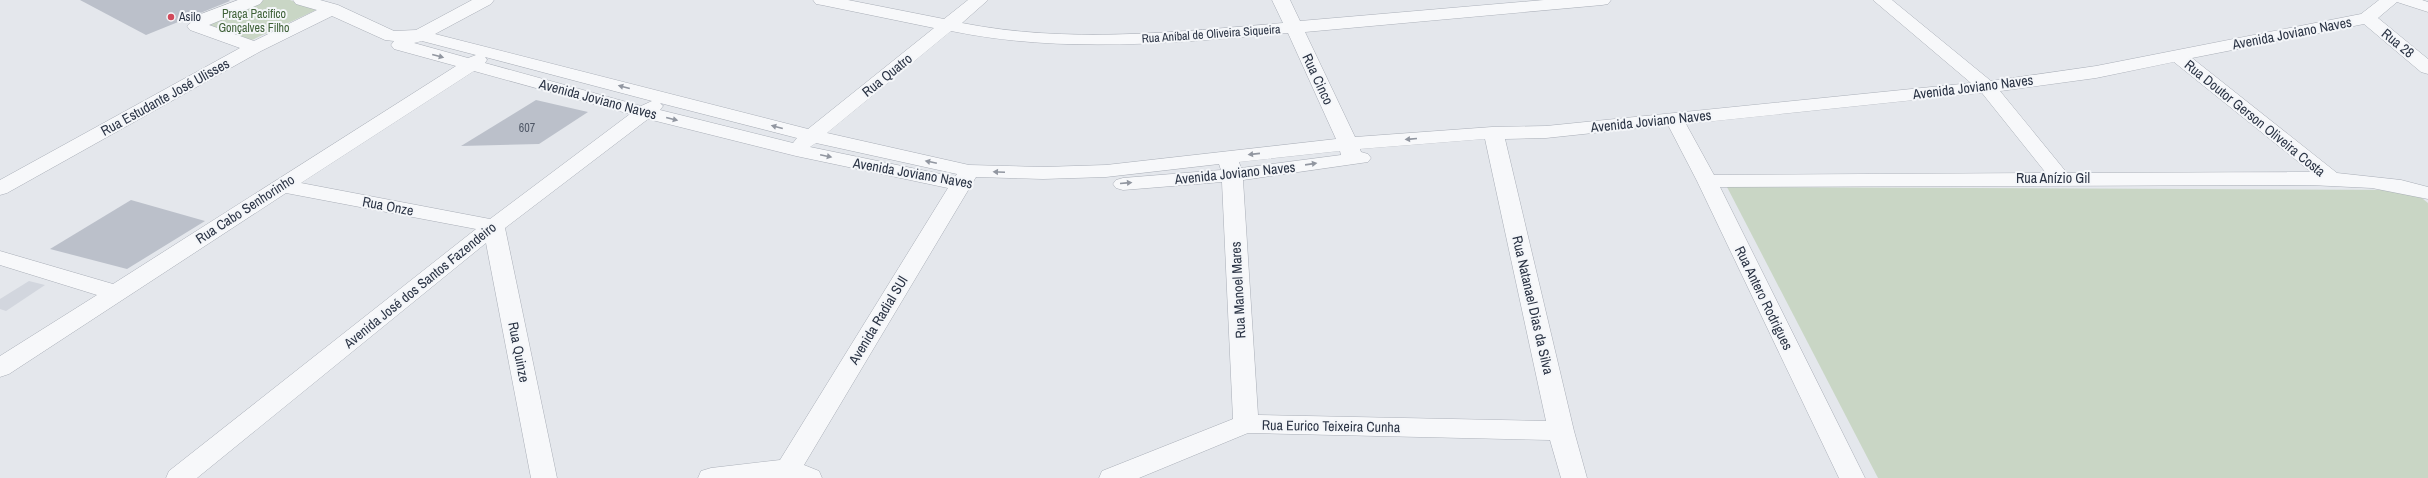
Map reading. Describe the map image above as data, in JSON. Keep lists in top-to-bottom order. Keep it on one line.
{"streets":{"street":["Avenida Joviano Naves","Rua Aníbal de Oliveira Siqueira","Rua 28","Rua Quatro","Rua Cinco","Rua Estudante José Ulisses","Rua Doutor Gerson Oliveira Costa","Rua Anízio Gil","Rua Onze","Rua Cabo Senhorinho","Avenida José dos Santos Fazendeiro","Rua Manoel Mares","Rua Antero Rodrigues","Rua Natanael Dias da Silva","Avenida Radial SUl","Rua Quinze","Rua Eurico Teixeira Cunha"]},"crossings":[["Avenida Joviano Naves","Rua 28"],["Avenida Joviano Naves","Rua Quatro"],["Avenida Joviano Naves","Rua Cinco"],["Avenida Joviano Naves","Rua Estudante José Ulisses"],["Avenida Joviano Naves","Rua Doutor Gerson Oliveira Costa"],["Avenida Joviano Naves","Rua Cabo Senhorinho"],["Avenida Joviano Naves","Avenida José dos Santos Fazendeiro"],["Avenida Joviano Naves","Rua Manoel Mares"],["Avenida Joviano Naves","Rua Antero Rodrigues"],["Avenida Joviano Naves","Rua Natanael Dias da Silva"],["Avenida Joviano Naves","Avenida Radial SUl"],["Rua Aníbal de Oliveira Siqueira","Rua Quatro"],["Rua Aníbal de Oliveira Siqueira","Rua Cinco"],["Rua Doutor Gerson Oliveira Costa","Rua Anízio Gil"],["Rua Anízio Gil","Rua Antero Rodrigues"],["Rua Onze","Rua Cabo Senhorinho"],["Rua Onze","Avenida José dos Santos Fazendeiro"],["Rua Onze","Rua Quinze"],["Avenida José dos Santos Fazendeiro","Rua Quinze"],["Rua Manoel Mares","Rua Eurico Teixeira Cunha"],["Rua Natanael Dias da Silva","Rua Eurico Teixeira Cunha"]],"parks":["Praça Pacifico Gonçalves Filho"],"places":["Asilo"],"house_numbers":["607"]}
